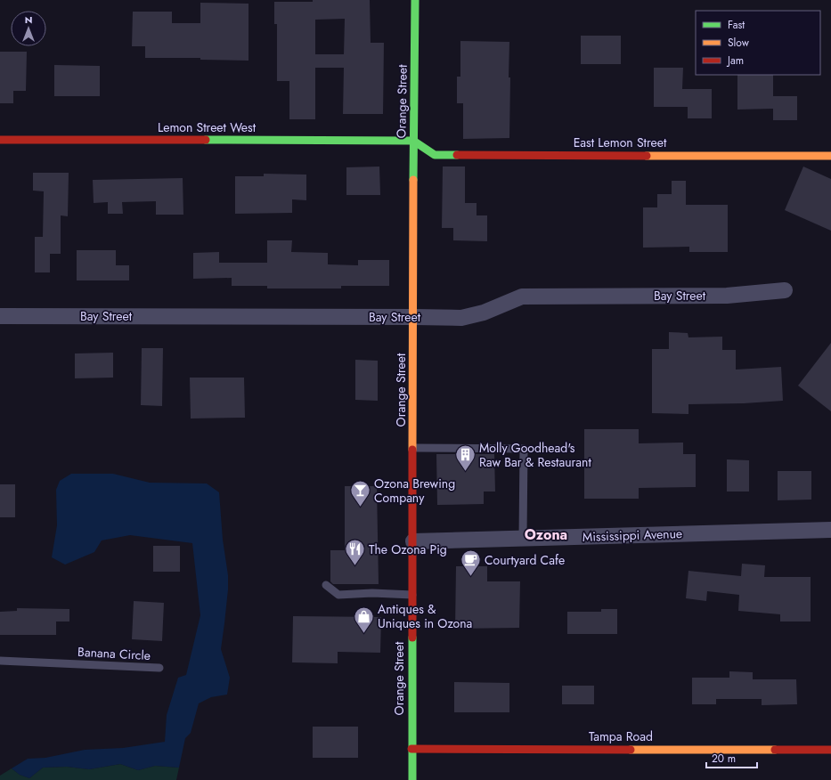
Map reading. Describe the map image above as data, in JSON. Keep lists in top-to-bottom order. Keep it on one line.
{"streets":{"street":["Orange Street","Lemon Street West","East Lemon Street","Bay Street","Mississippi Avenue","Tampa Road"],"lane":["Banana Circle"]},"crossings":[["Orange Street","Lemon Street West"],["Orange Street","East Lemon Street"],["Orange Street","Bay Street"],["Orange Street","Mississippi Avenue"],["Orange Street","Tampa Road"],["Lemon Street West","East Lemon Street"]],"districts":["Ozona"],"places":{"building":["Molly Goodhead's Raw Bar & Restaurant"],"bar":["Ozona Brewing Company"],"restaurant":["The Ozona Pig"],"cafe":["Courtyard Cafe"],"shop":["Antiques & Uniques in Ozona"]},"legend":["Fast","Slow","Jam"],"scale_bar":"20 m","north":"top"}
